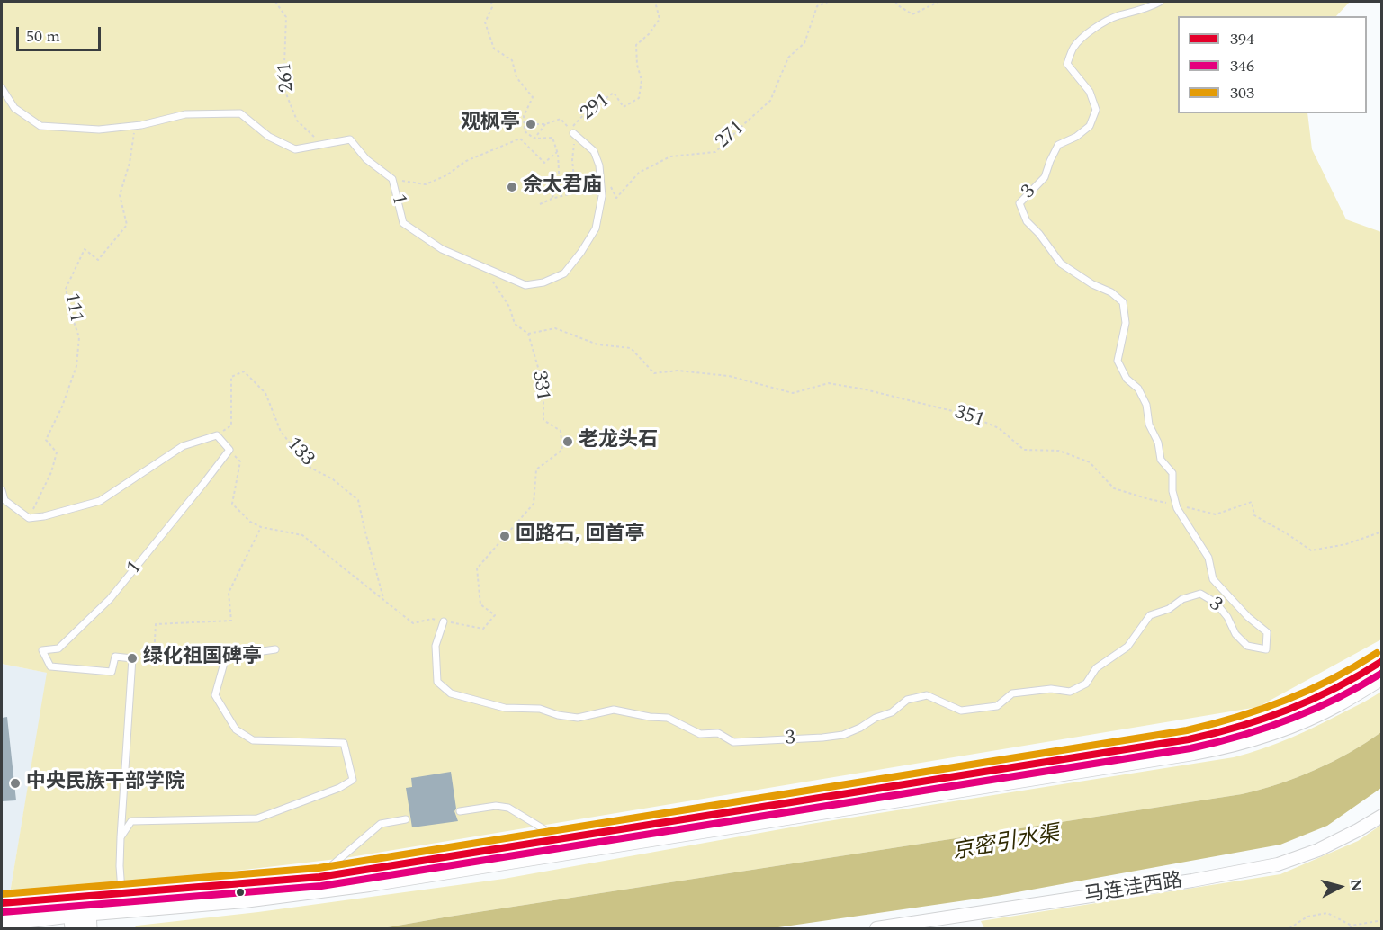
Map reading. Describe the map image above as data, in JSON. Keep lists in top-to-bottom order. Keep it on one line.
{"streets":{"street":["马连洼西路"],"lane":["3","1"],"path":["261","291","271","111","331","351","133"]},"crossings":[["261","1"],["291","1"],["271","1"],["3","331"],["3","351"],["1","111"],["1","331"],["331","351"]],"water":["京密引水渠"],"places":["观枫亭","佘太君庙","老龙头石","回路石, 回首亭","绿化祖国碑亭","中央民族干部学院"],"lines":["transit line 303","transit line 394","transit line 346"],"legend":["394","346","303"],"scale_bar":"50 m","north":"right"}
